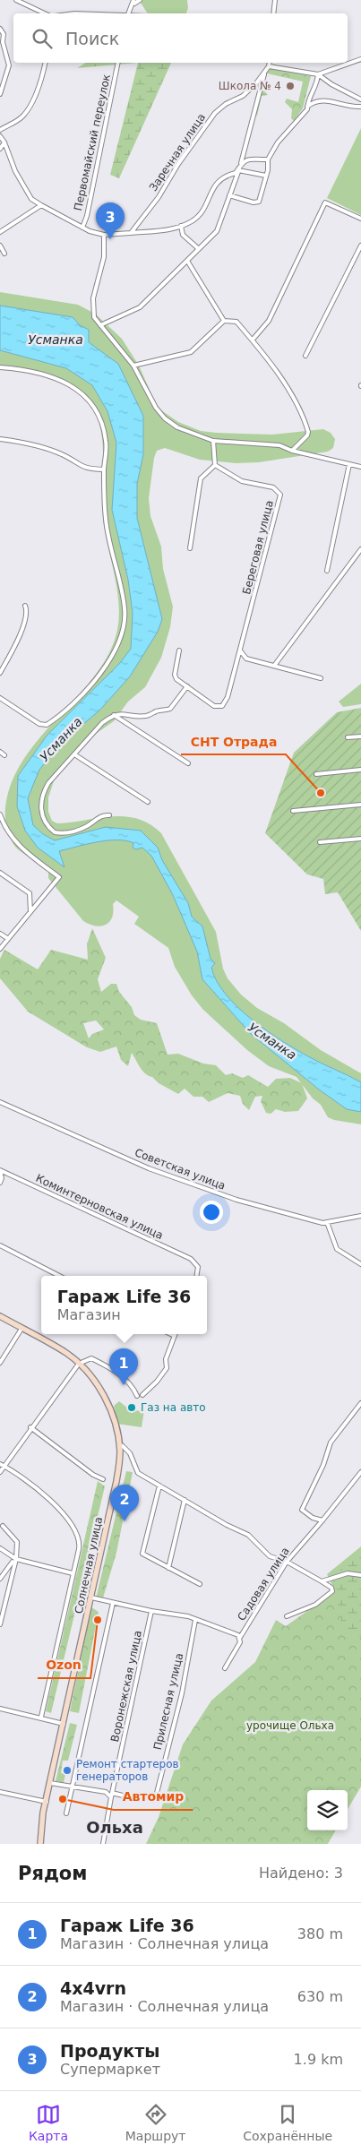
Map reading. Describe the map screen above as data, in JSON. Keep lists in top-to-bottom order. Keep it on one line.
{"streets":{"street":["Первомайский переулок","Заречная улица","Береговая улица","Советская улица","Коминтерновская улица","Солнечная улица","Садовая улица","Воронежская улица","Прилесная улица"]},"crossings":[["Воронежская улица","Прилесная улица"]],"districts":["Ольха"],"water":["Усманка"],"parks":["урочище Ольха"],"places":["Школа № 4","СНТ Отрада","Газ на авто","Ozon","Ремонт стартеров генераторов","Автомир"],"page":{"search":"Поиск","pins":["3","1","2"],"popup":["Гараж Life 36","Магазин"],"heading":["Рядом","Найдено: 3"],"list":[{"mark":"1","name":"Гараж Life 36","note":"Магазин · Солнечная улица","value":"380 m"},{"mark":"2","name":"4x4vrn","note":"Магазин · Солнечная улица","value":"630 m"},{"mark":"3","name":"Продукты","note":"Супермаркет","value":"1.9 km"}],"nav":["Карта","Маршрут","Сохранённые"]}}
